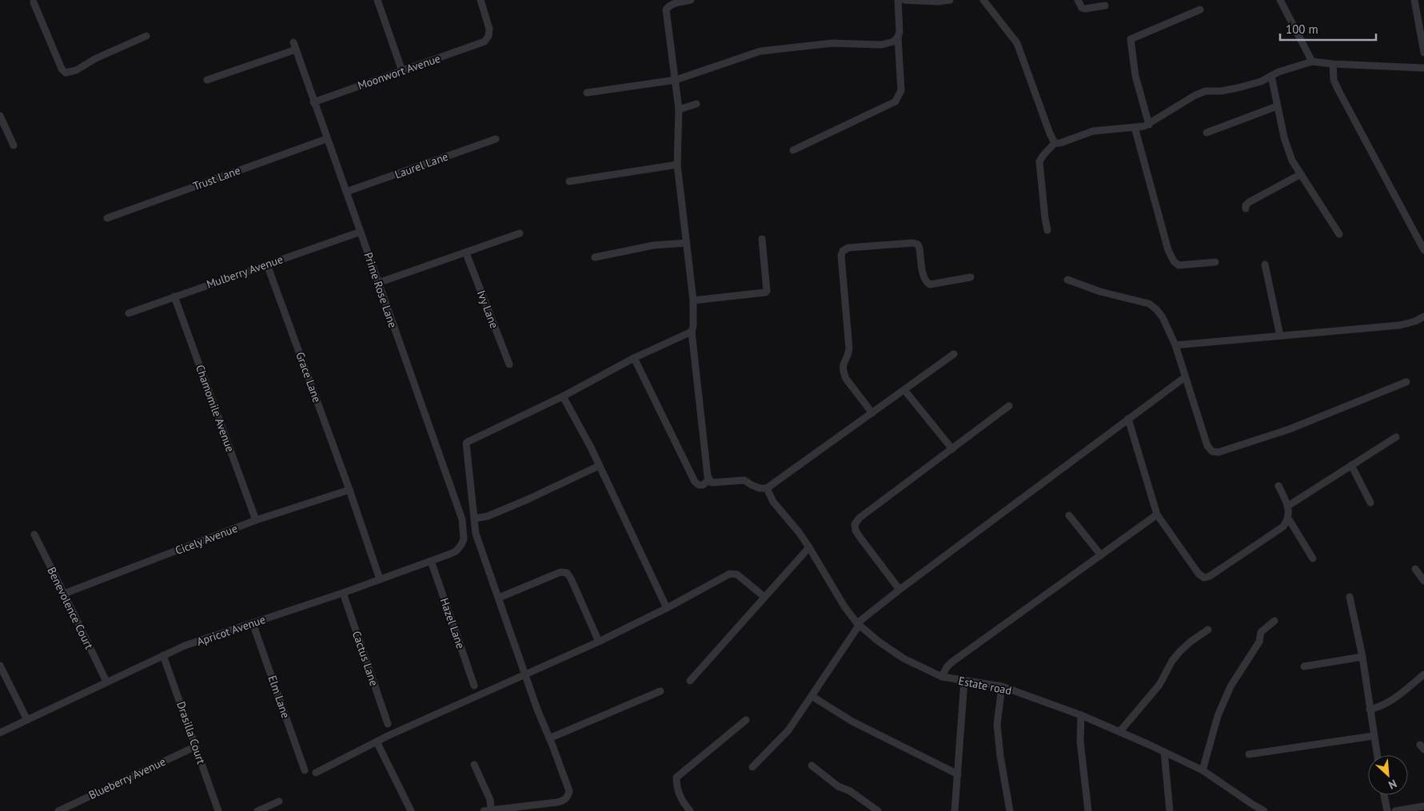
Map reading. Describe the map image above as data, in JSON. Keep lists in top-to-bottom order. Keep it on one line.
{"streets":{"street":["Moonwort Avenue","Laurel Lane","Trust Lane","Mulberry Avenue","Prime Rose Lane","Ivy Lane","Grace Lane","Chamomile Avenue","Cicely Avenue","Benevolence Court","Hazel Lane","Apricot Avenue","Cactus Lane","Estate road","Elm Lane","Drasilla Court","Blueberry Avenue"]},"crossings":[["Moonwort Avenue","Prime Rose Lane"],["Laurel Lane","Prime Rose Lane"],["Trust Lane","Prime Rose Lane"],["Mulberry Avenue","Prime Rose Lane"],["Mulberry Avenue","Grace Lane"],["Mulberry Avenue","Chamomile Avenue"],["Prime Rose Lane","Apricot Avenue"],["Grace Lane","Cicely Avenue"],["Grace Lane","Apricot Avenue"],["Chamomile Avenue","Cicely Avenue"],["Cicely Avenue","Benevolence Court"],["Benevolence Court","Apricot Avenue"],["Hazel Lane","Apricot Avenue"],["Apricot Avenue","Cactus Lane"],["Apricot Avenue","Elm Lane"],["Apricot Avenue","Drasilla Court"],["Drasilla Court","Blueberry Avenue"]],"scale_bar":"100 m","north":"bottom right"}
